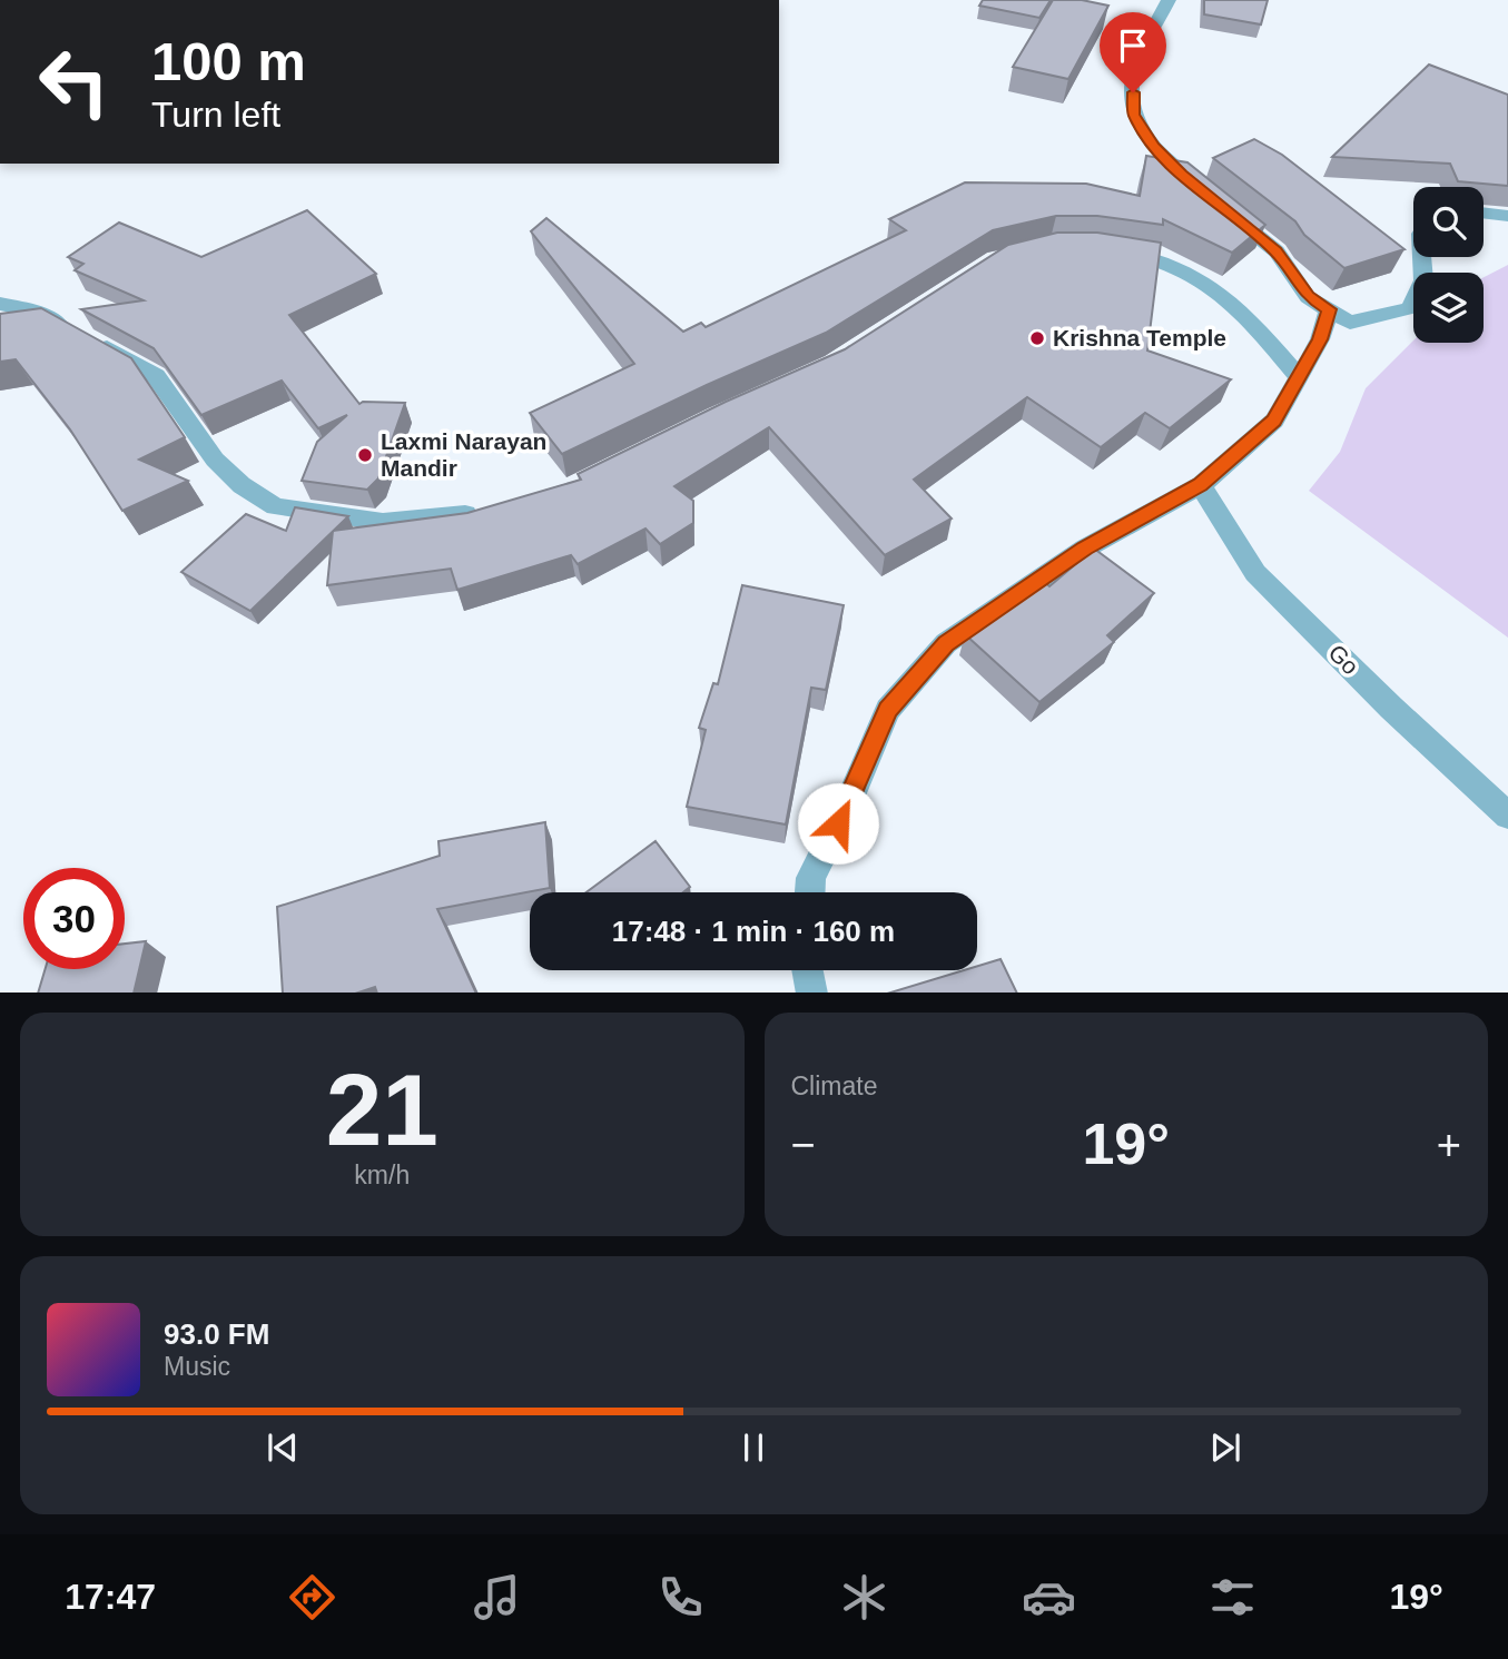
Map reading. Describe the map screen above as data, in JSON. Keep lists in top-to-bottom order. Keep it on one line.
{"streets":{"street":["Go"]},"places":["Krishna Temple","Laxmi Narayan Mandir"],"page":{"turn":["100 m","Turn left"],"limit":"30","trip":"17:48 · 1 min · 160 m","tile":[["21","km/h"],"Climate"],"heat":["−","19°","+"],"song":["93.0 FM","Music"],"tabs":["17:47","19°"]}}
